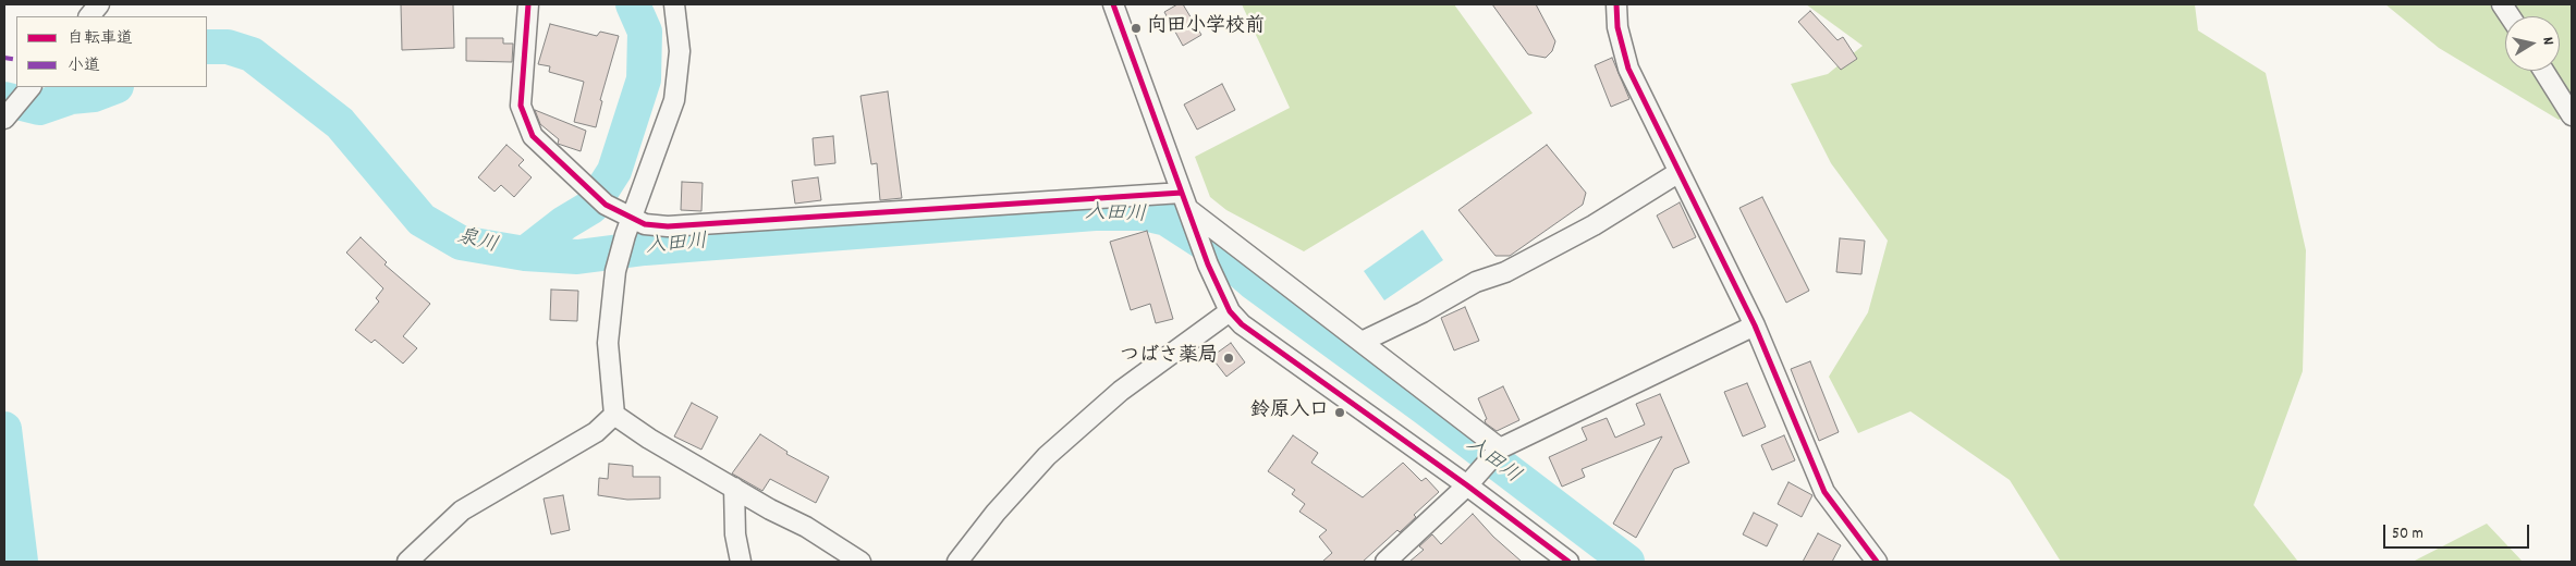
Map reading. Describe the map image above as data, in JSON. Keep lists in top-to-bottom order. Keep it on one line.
{"water":["入田川","泉川"],"places":["向田小学校前","つばさ薬局","鈴原入口"],"legend":["自転車道","小道"],"scale_bar":"50 m","north":"right"}
